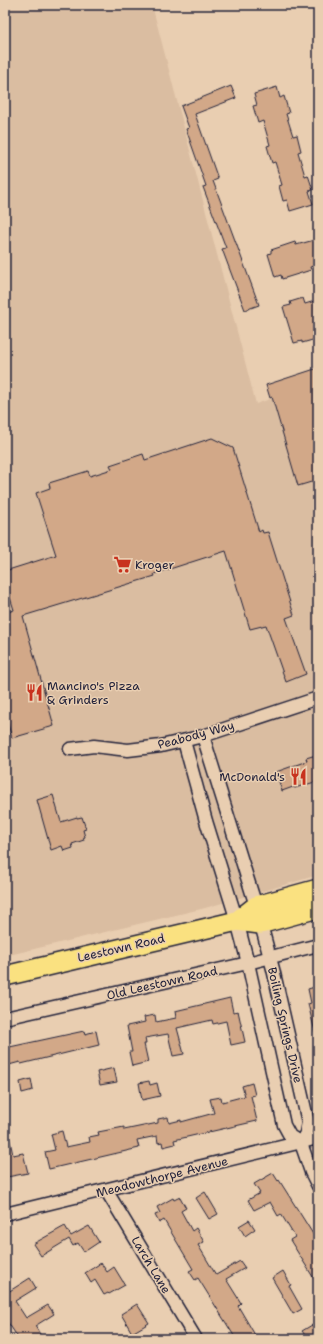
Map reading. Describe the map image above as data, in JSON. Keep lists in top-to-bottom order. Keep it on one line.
{"streets":{"main road":["Leestown Road"],"street":["Peabody Way","Old Leestown Road","Boiling Springs Drive","Meadowthorpe Avenue","Larch Lane"]},"crossings":[["Peabody Way","Boiling Springs Drive"],["Leestown Road","Boiling Springs Drive"],["Old Leestown Road","Boiling Springs Drive"],["Boiling Springs Drive","Meadowthorpe Avenue"],["Meadowthorpe Avenue","Larch Lane"]],"places":{"supermarket":["Kroger"],"restaurant":["Mancino's Pizza & Grinders","McDonald's"]}}
